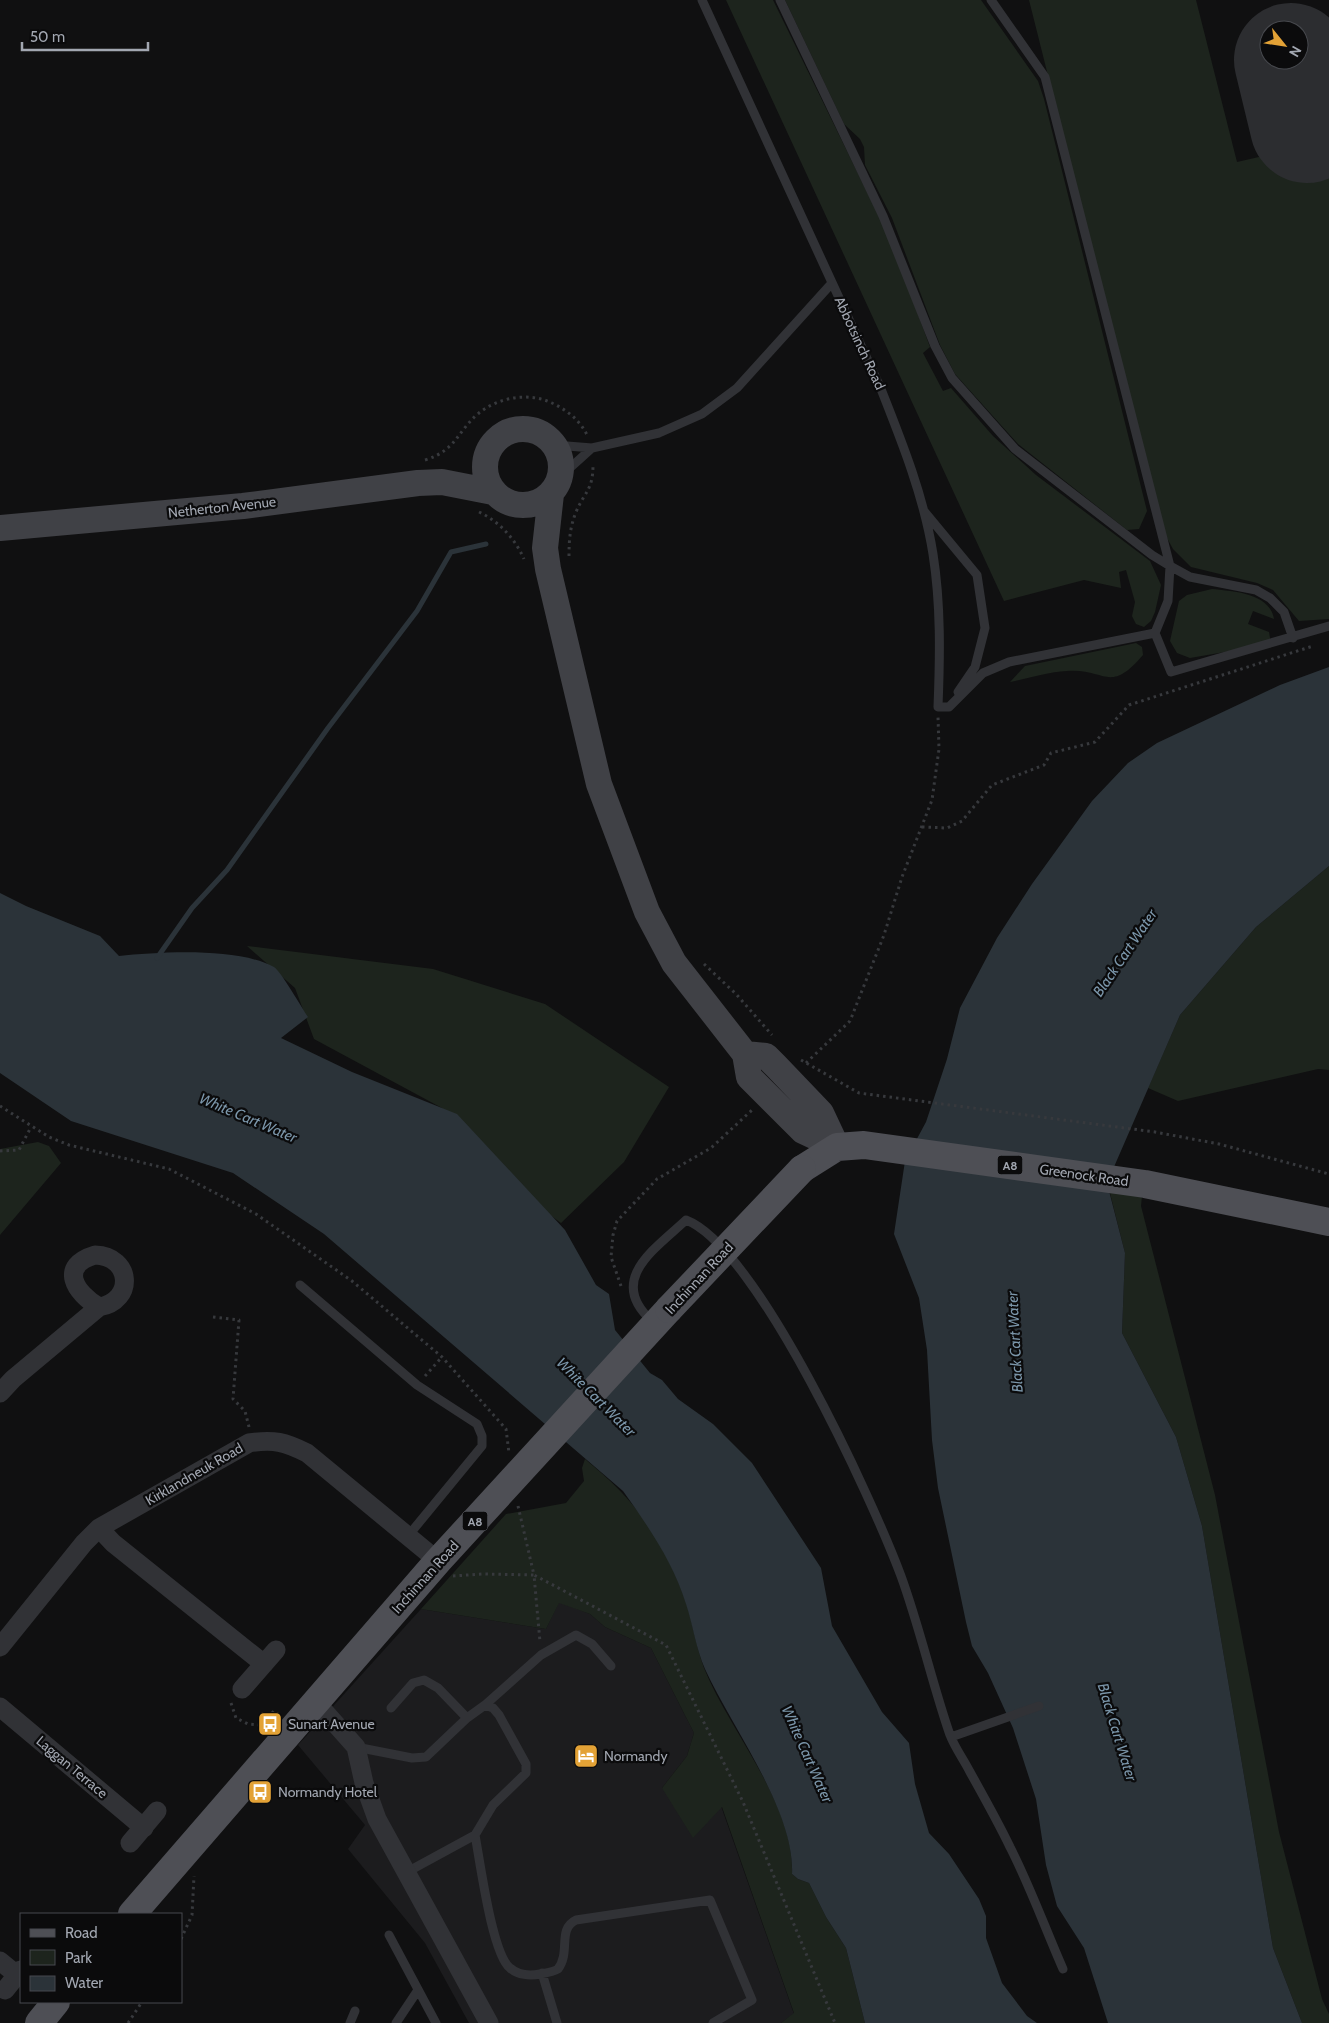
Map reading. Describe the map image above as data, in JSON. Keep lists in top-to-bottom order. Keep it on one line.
{"streets":{"main road":["A8","Greenock Road","Inchinnan Road"],"street":["Netherton Avenue","Kirklandneuk Road","Laggan Terrace"],"lane":["Abbotsinch Road"]},"crossings":[["Greenock Road","Inchinnan Road"],["Inchinnan Road","Kirklandneuk Road"]],"water":["Black Cart Water","White Cart Water"],"places":{"bus stop":["Sunart Avenue","Normandy Hotel"],"hotel":["Normandy"]},"legend":["Road","Park","Water"],"scale_bar":"50 m","north":"bottom right"}
